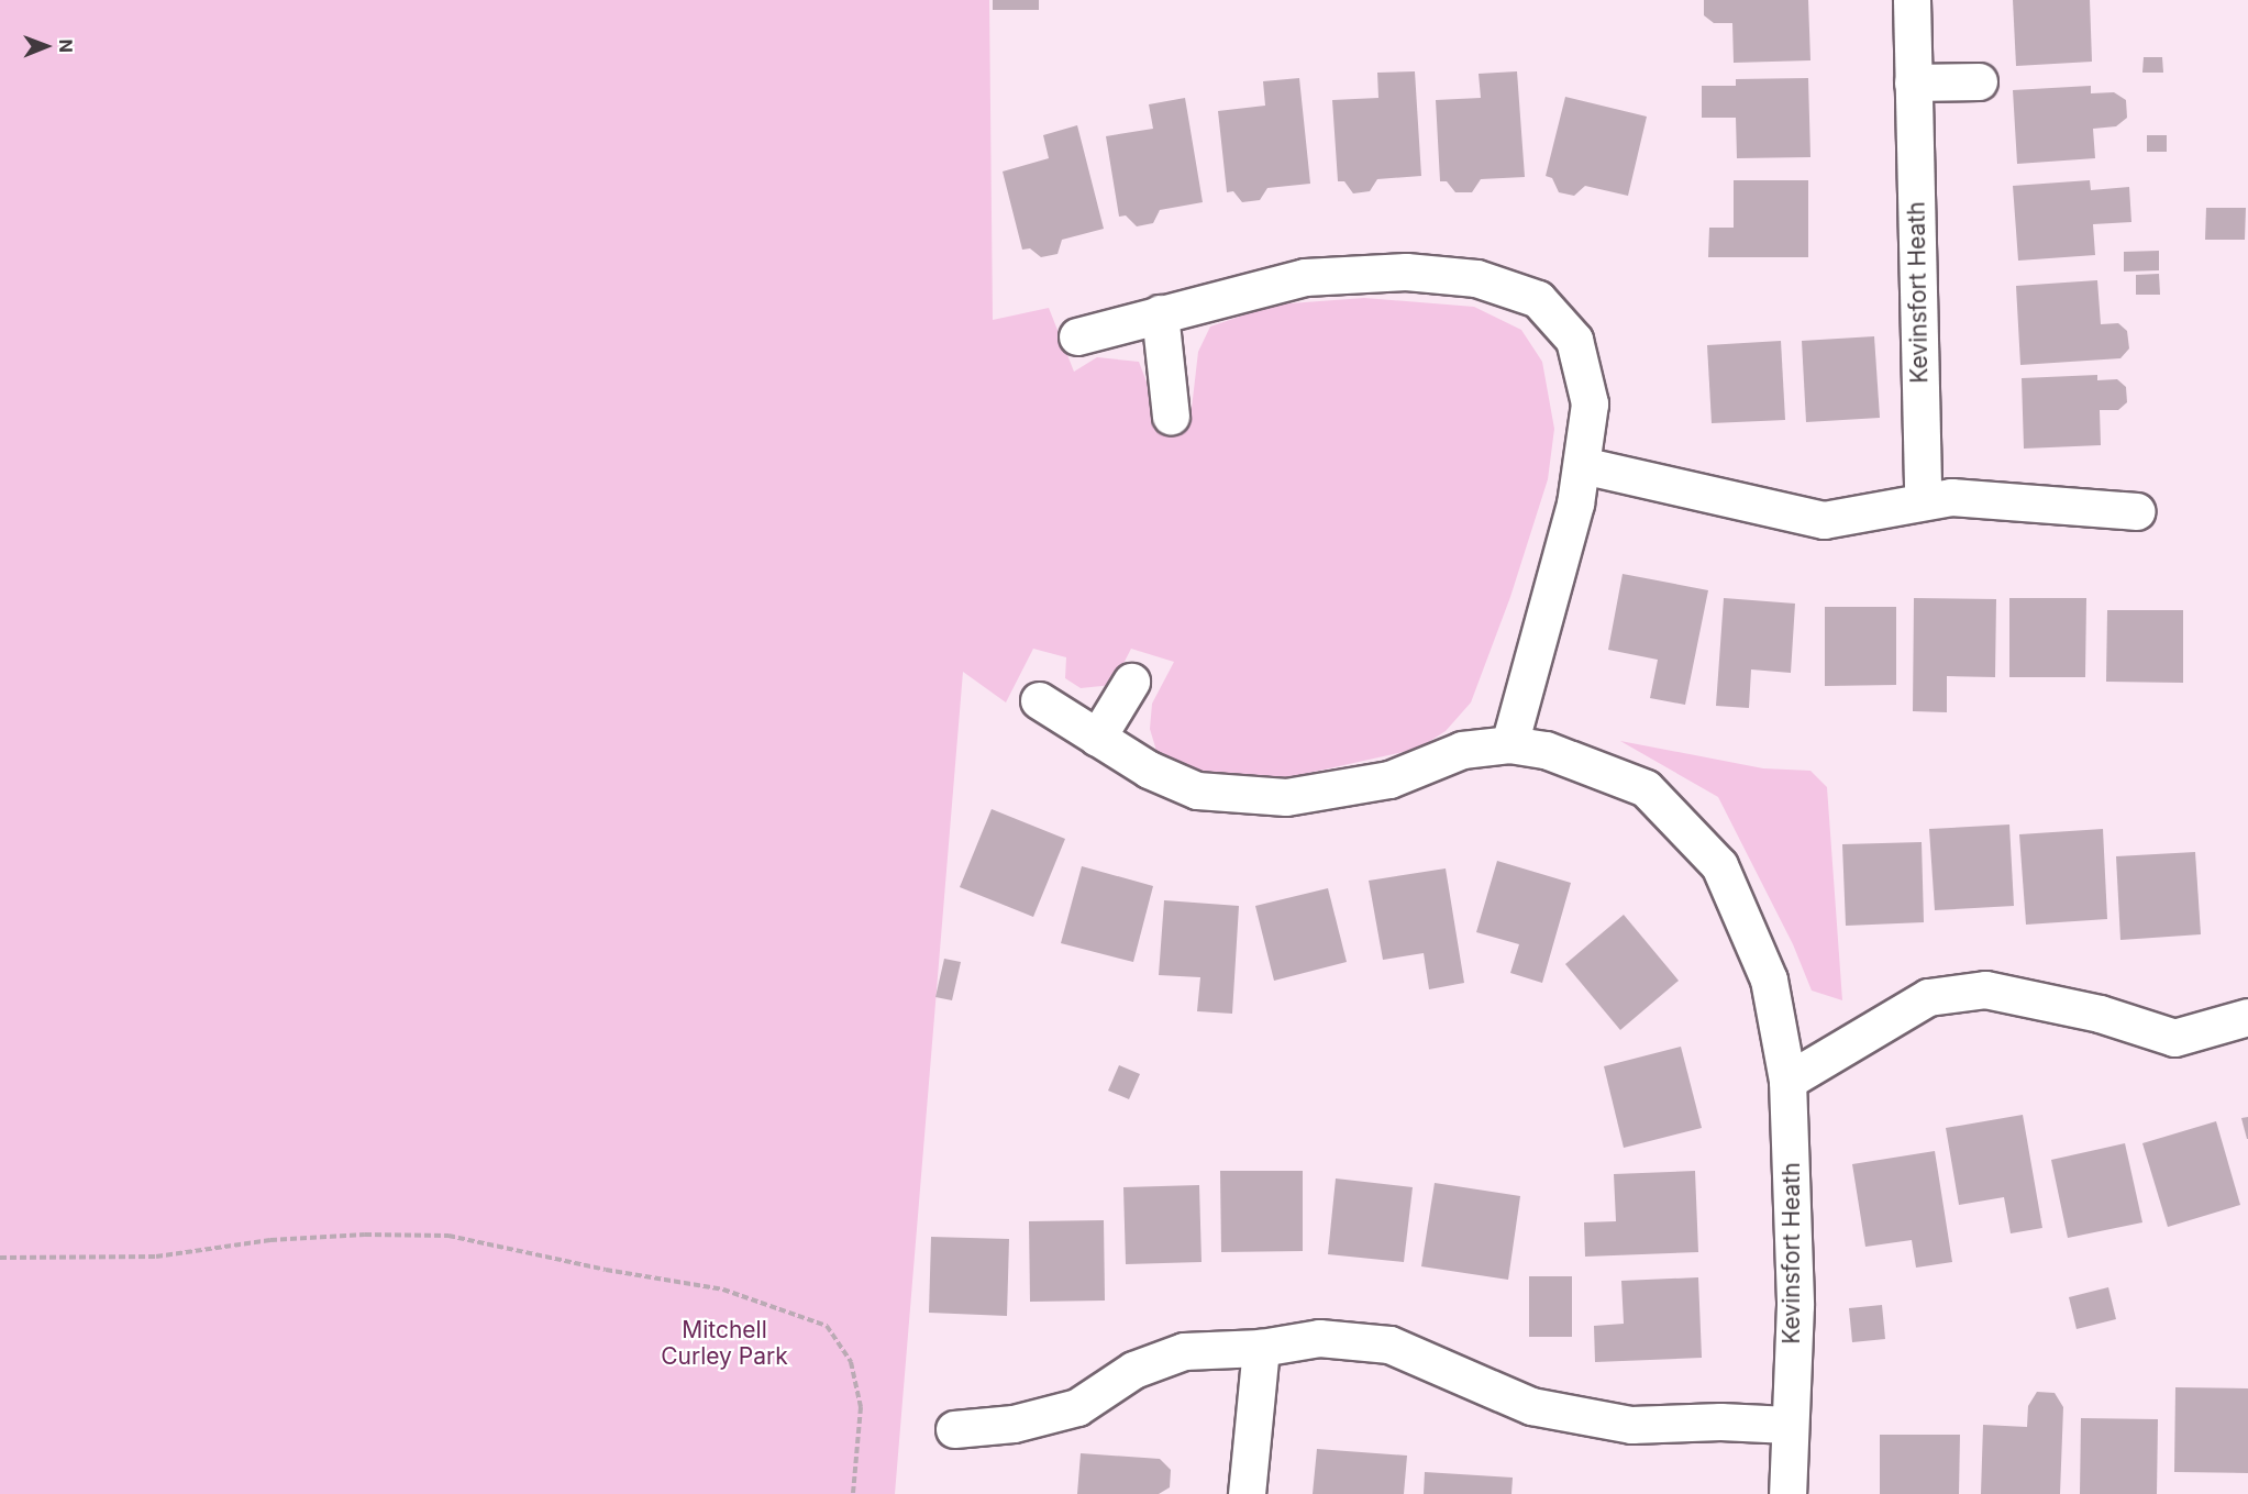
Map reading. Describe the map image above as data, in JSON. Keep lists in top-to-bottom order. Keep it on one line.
{"streets":{"street":["Kevinsfort Heath"]},"parks":["Mitchell Curley Park"],"north":"right"}
